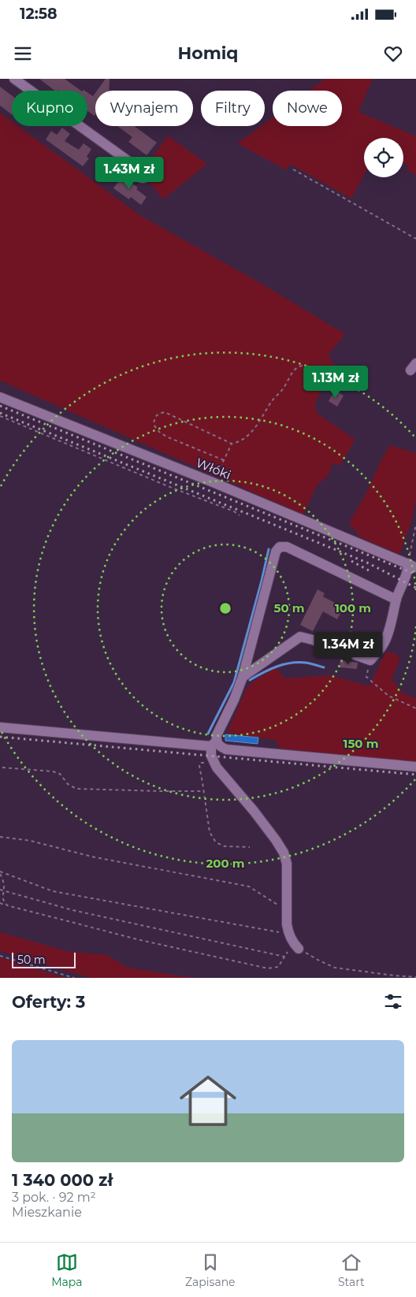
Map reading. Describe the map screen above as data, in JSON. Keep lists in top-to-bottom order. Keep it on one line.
{"streets":{"street":["Włóki"]},"scale_bar":"50 m","page":{"status":"12:58","header":"Homiq","chip":["Kupno","Wynajem","Filtry","Nowe"],"price":["1.43M zł","1.13M zł","1.34M zł"],"scale":"50 m","heading":"Oferty: 3","list":[{"name":"1 340 000 zł","note":"3 pok. · 92 m² · Mieszkanie"}],"tabs":["Mapa","Zapisane","Start"]},"rings":["50 m","100 m","150 m","200 m"]}
